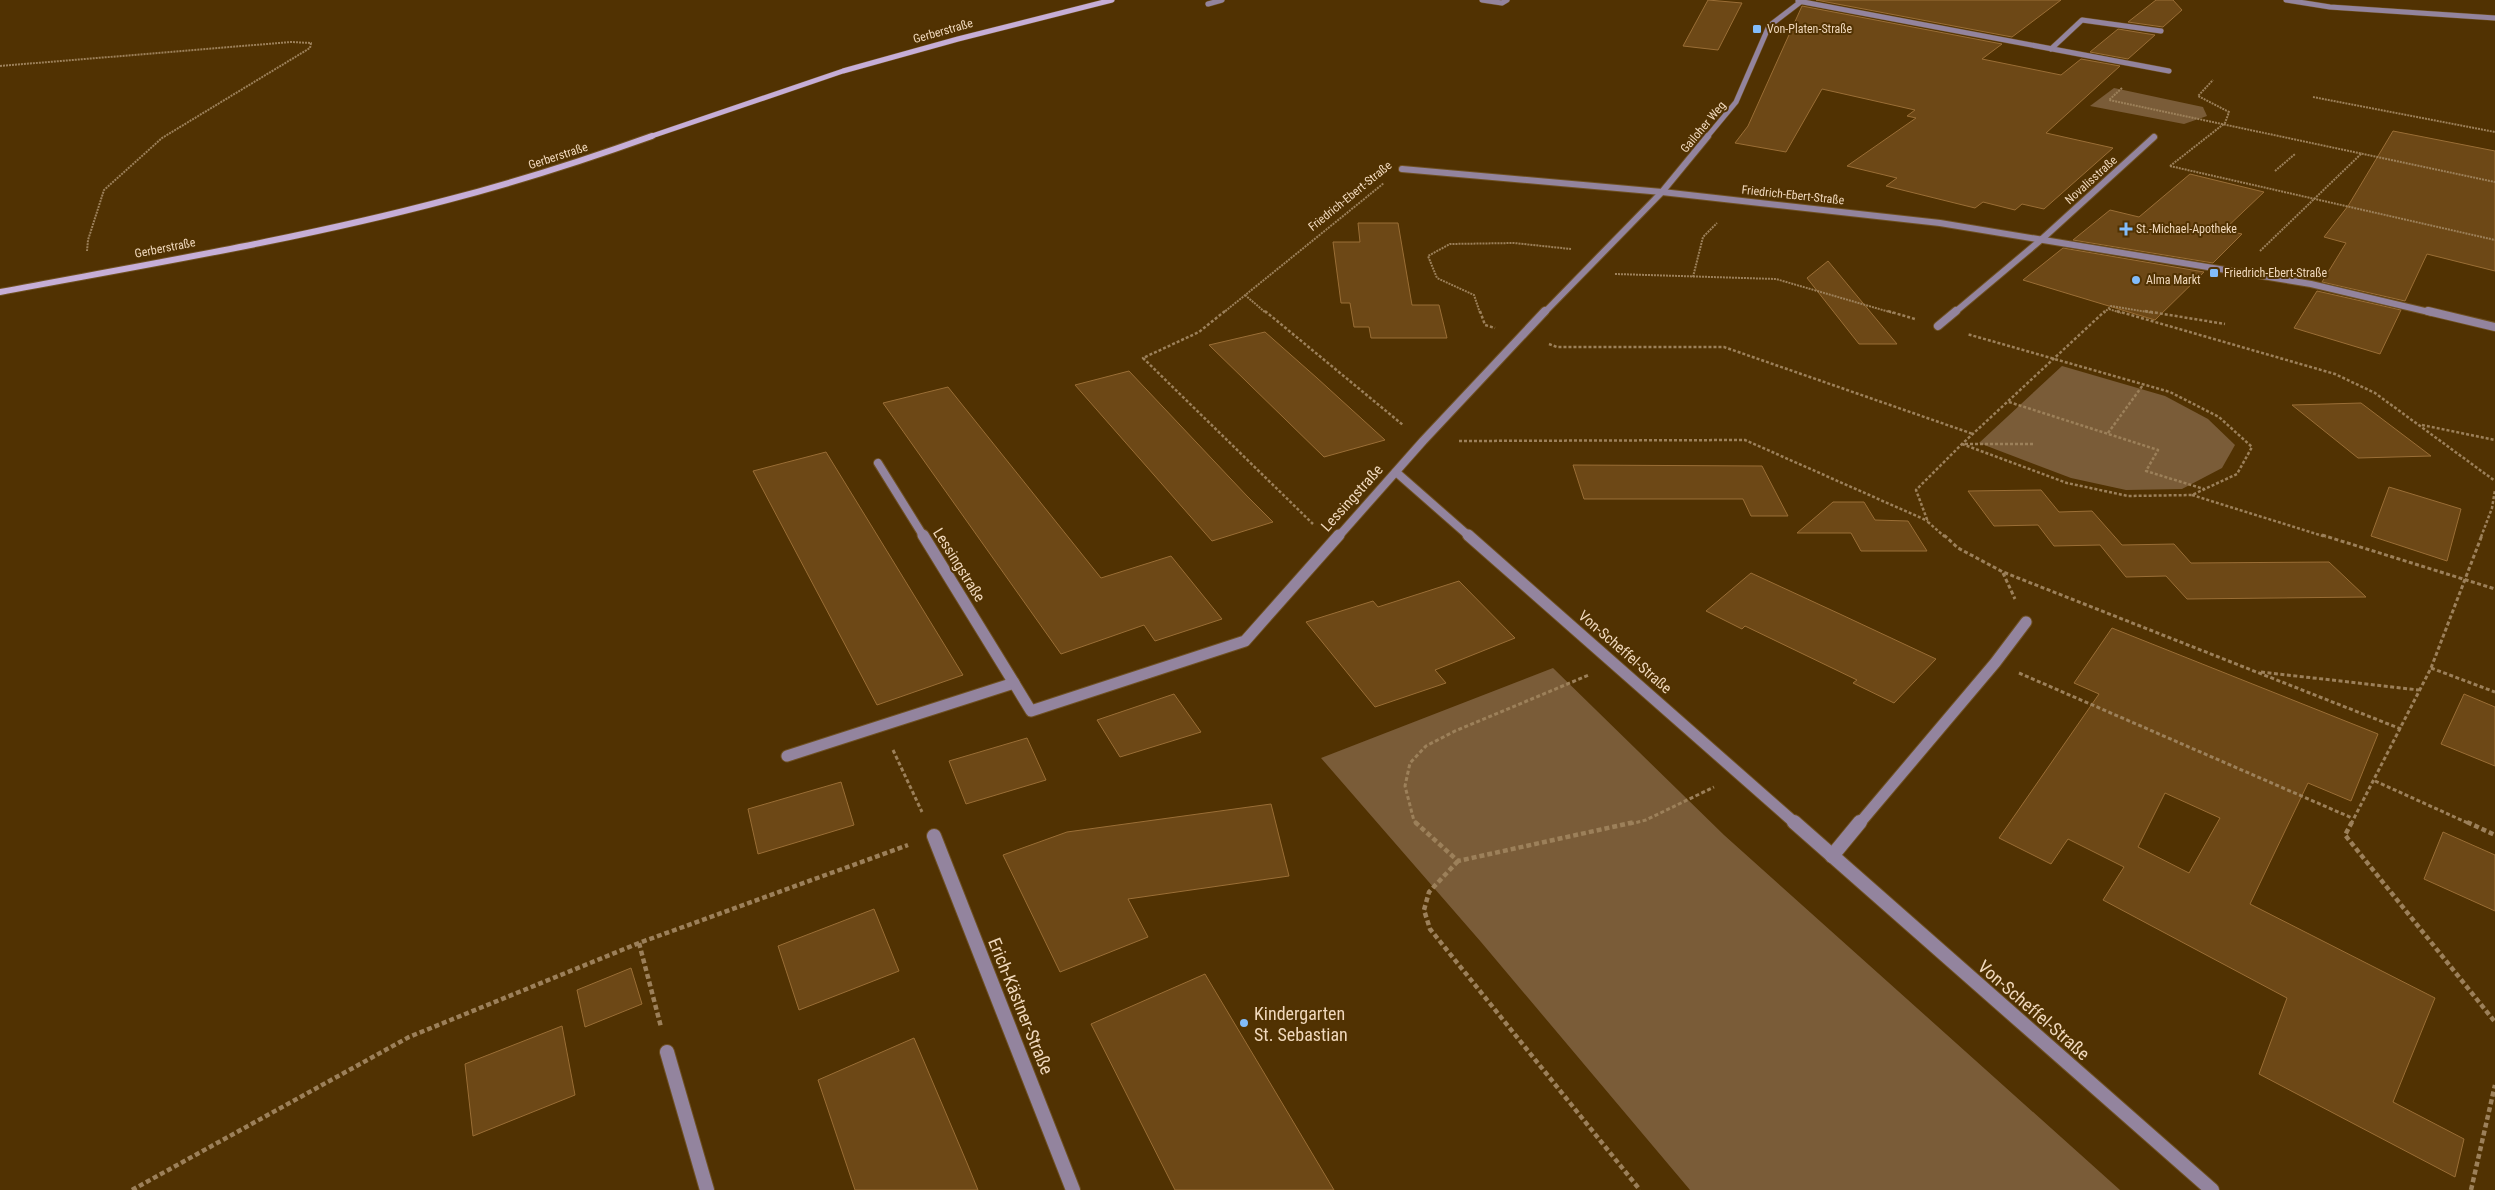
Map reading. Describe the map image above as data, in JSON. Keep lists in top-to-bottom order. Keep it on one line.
{"streets":{"street":["Gerberstraße","Gailoher Weg","Novalisstraße","Friedrich-Ebert-Straße","Lessingstraße","Von-Scheffel-Straße","Erich-Kästner-Straße"]},"crossings":[["Gailoher Weg","Friedrich-Ebert-Straße"],["Gailoher Weg","Lessingstraße"],["Novalisstraße","Friedrich-Ebert-Straße"],["Friedrich-Ebert-Straße","Lessingstraße"],["Lessingstraße","Von-Scheffel-Straße"]],"places":{"transit":["Von-Platen-Straße","Friedrich-Ebert-Straße"],"health":["St.-Michael-Apotheke"],"other":["Alma Markt","Kindergarten St. Sebastian"]}}
